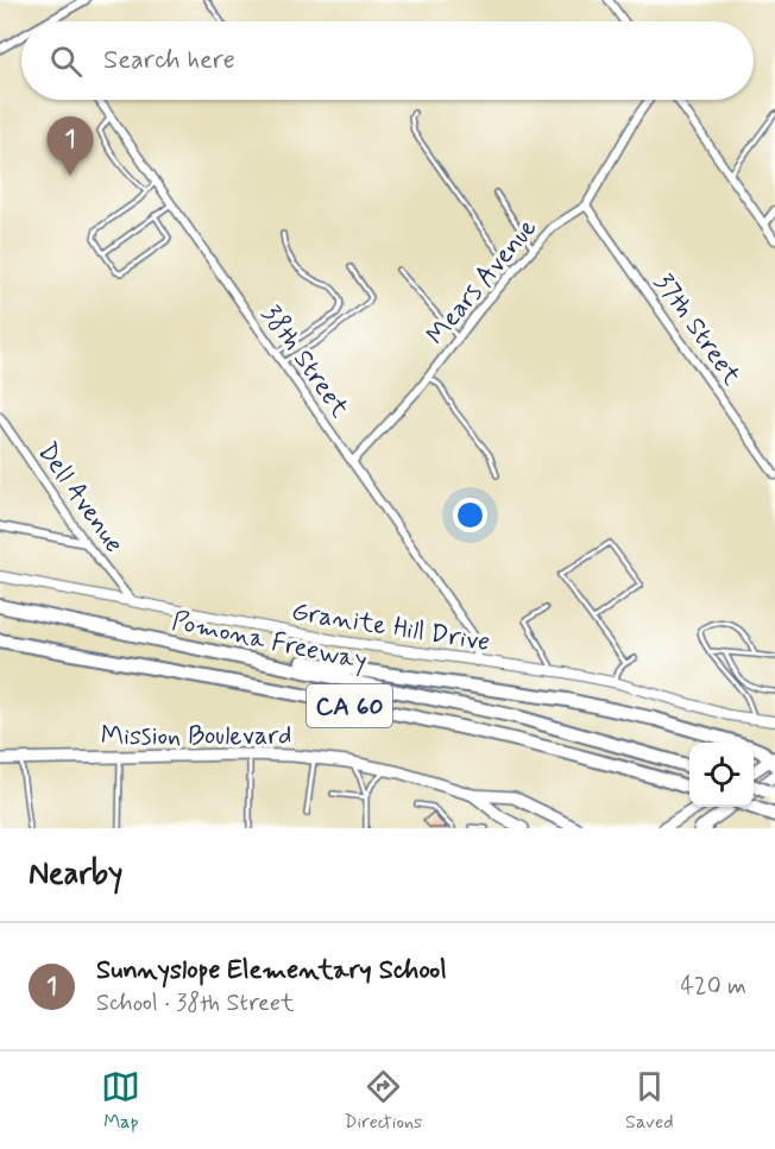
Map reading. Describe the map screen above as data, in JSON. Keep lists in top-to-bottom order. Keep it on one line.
{"streets":{"highway":["Pomona Freeway","CA 60"],"main road":["Mission Boulevard"],"street":["Mears Avenue","37th Street","38th Street","Dell Avenue","Granite Hill Drive"]},"crossings":[["Mears Avenue","37th Street"],["Mears Avenue","38th Street"],["38th Street","Granite Hill Drive"],["Dell Avenue","Granite Hill Drive"]],"page":{"search":"Search here","pins":"1","heading":"Nearby","list":[{"mark":"1","name":"Sunnyslope Elementary School","note":"School · 38th Street","value":"420 m"}],"nav":["Map","Directions","Saved"]}}
